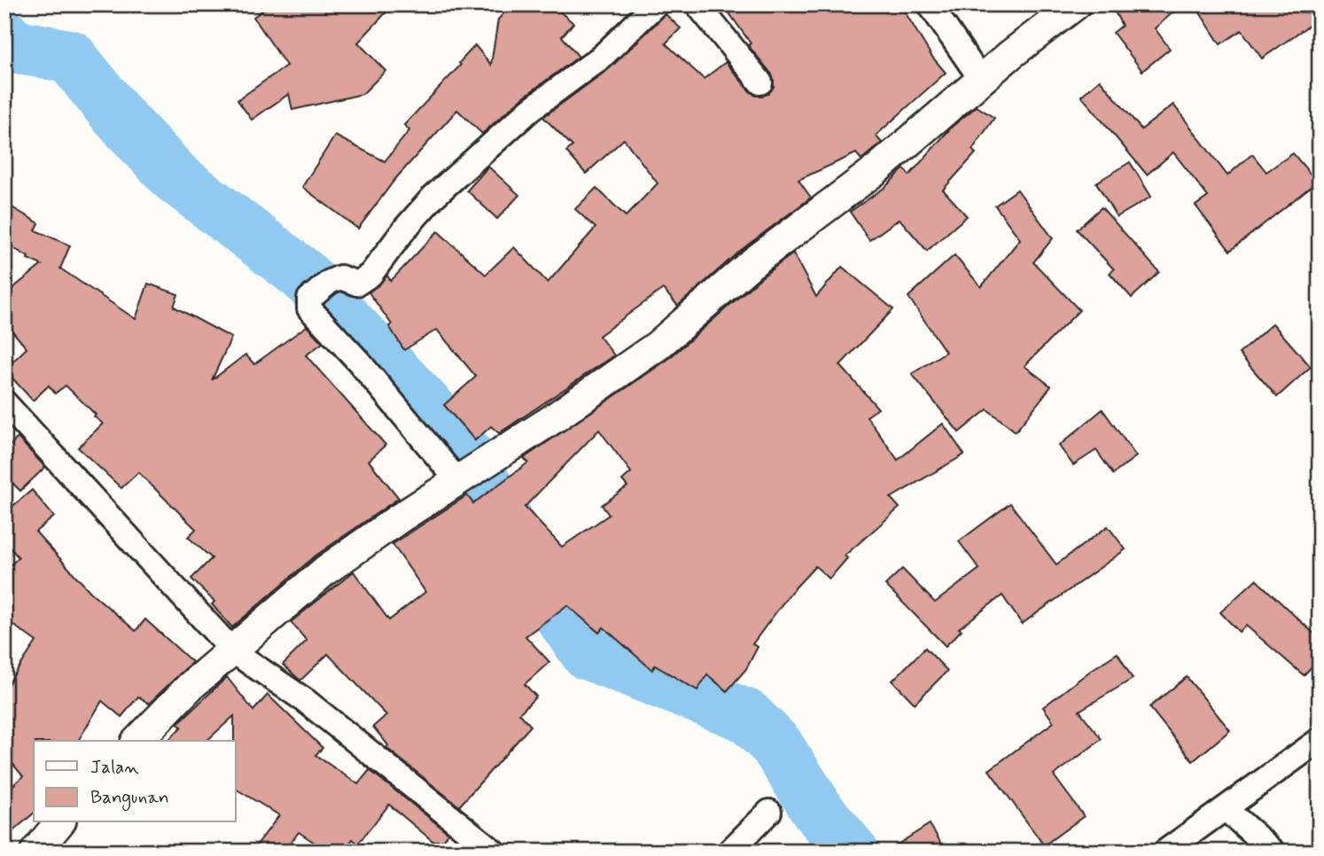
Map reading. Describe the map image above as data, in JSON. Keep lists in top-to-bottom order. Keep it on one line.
{"legend":["Jalan","Bangunan"]}
